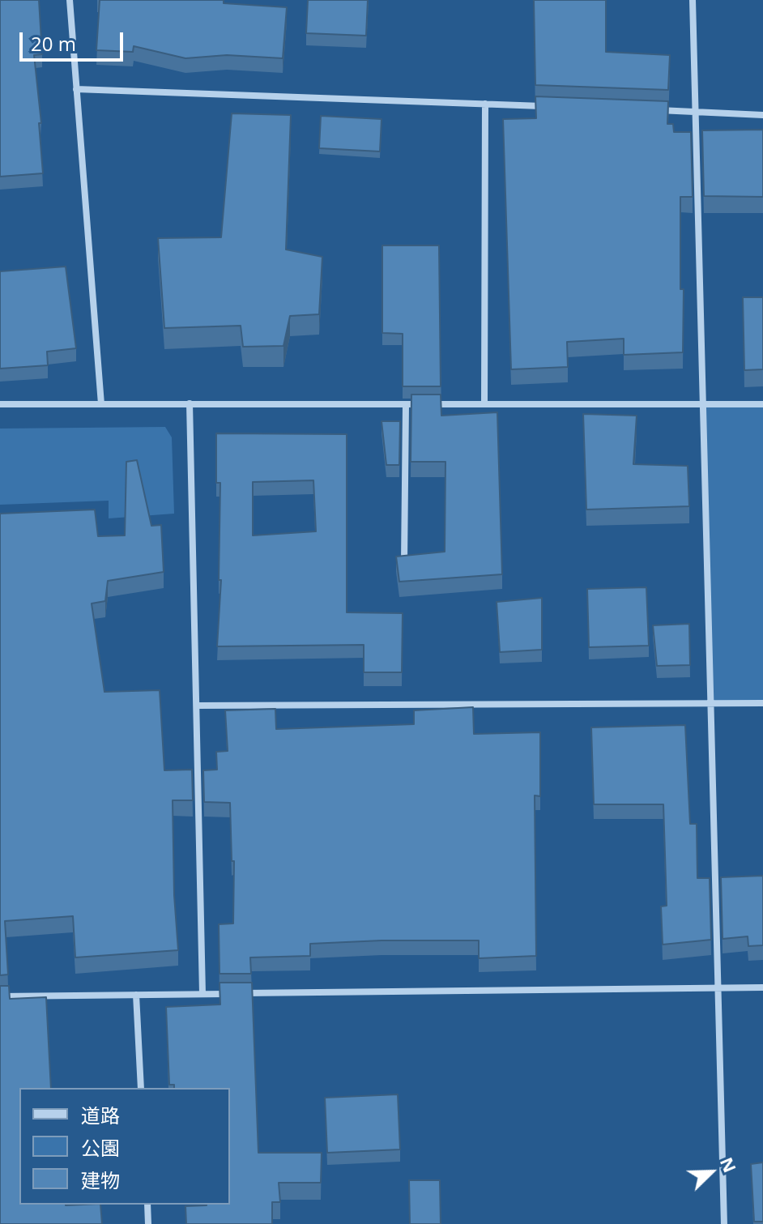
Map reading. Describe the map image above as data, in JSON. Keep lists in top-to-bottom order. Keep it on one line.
{"legend":["道路","公園","建物"],"scale_bar":"20 m","north":"top right"}
